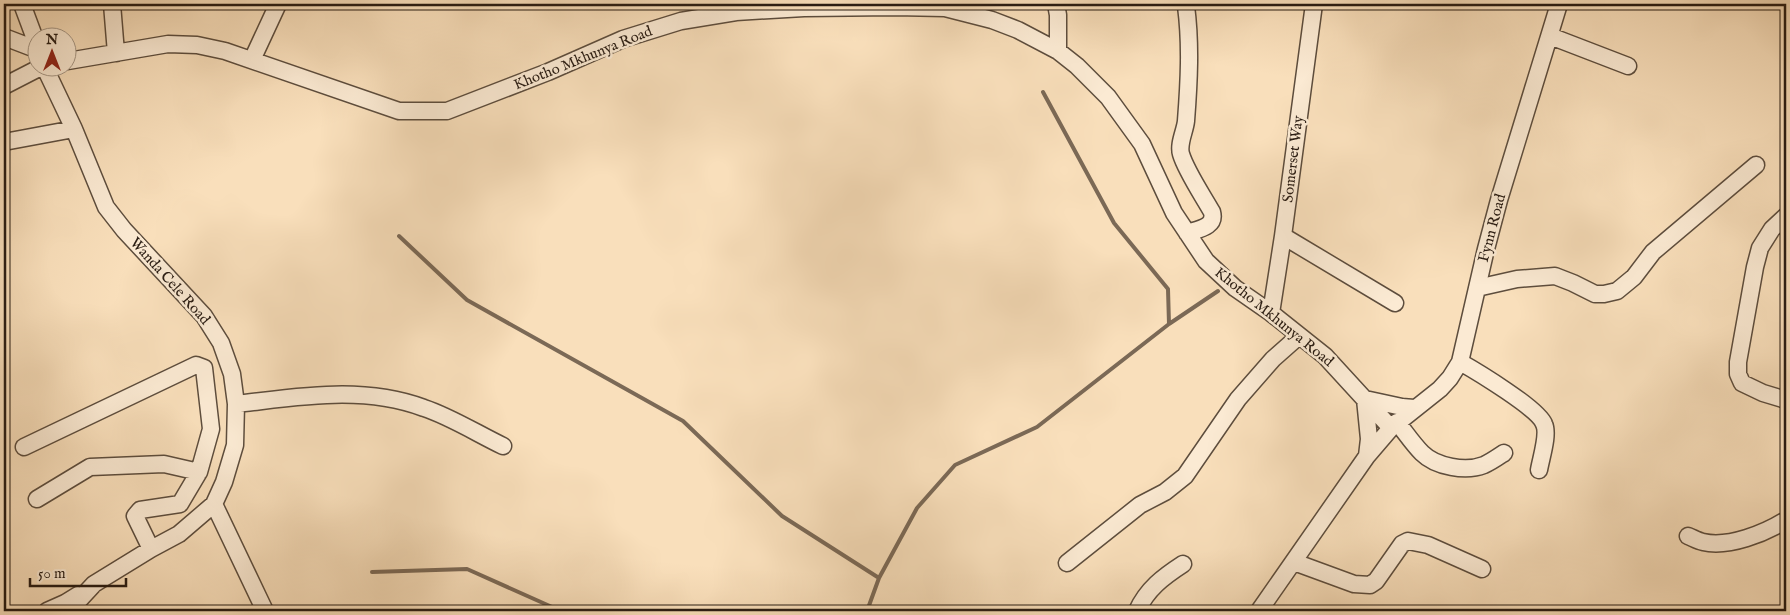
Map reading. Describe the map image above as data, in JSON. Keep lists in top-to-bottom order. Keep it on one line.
{"streets":{"street":["Khotho Mkhunya Road","Somerset Way","Fynn Road","Wanda Cele Road"]},"crossings":[["Khotho Mkhunya Road","Somerset Way"],["Khotho Mkhunya Road","Fynn Road"]],"scale_bar":"50 m","north":"top"}
